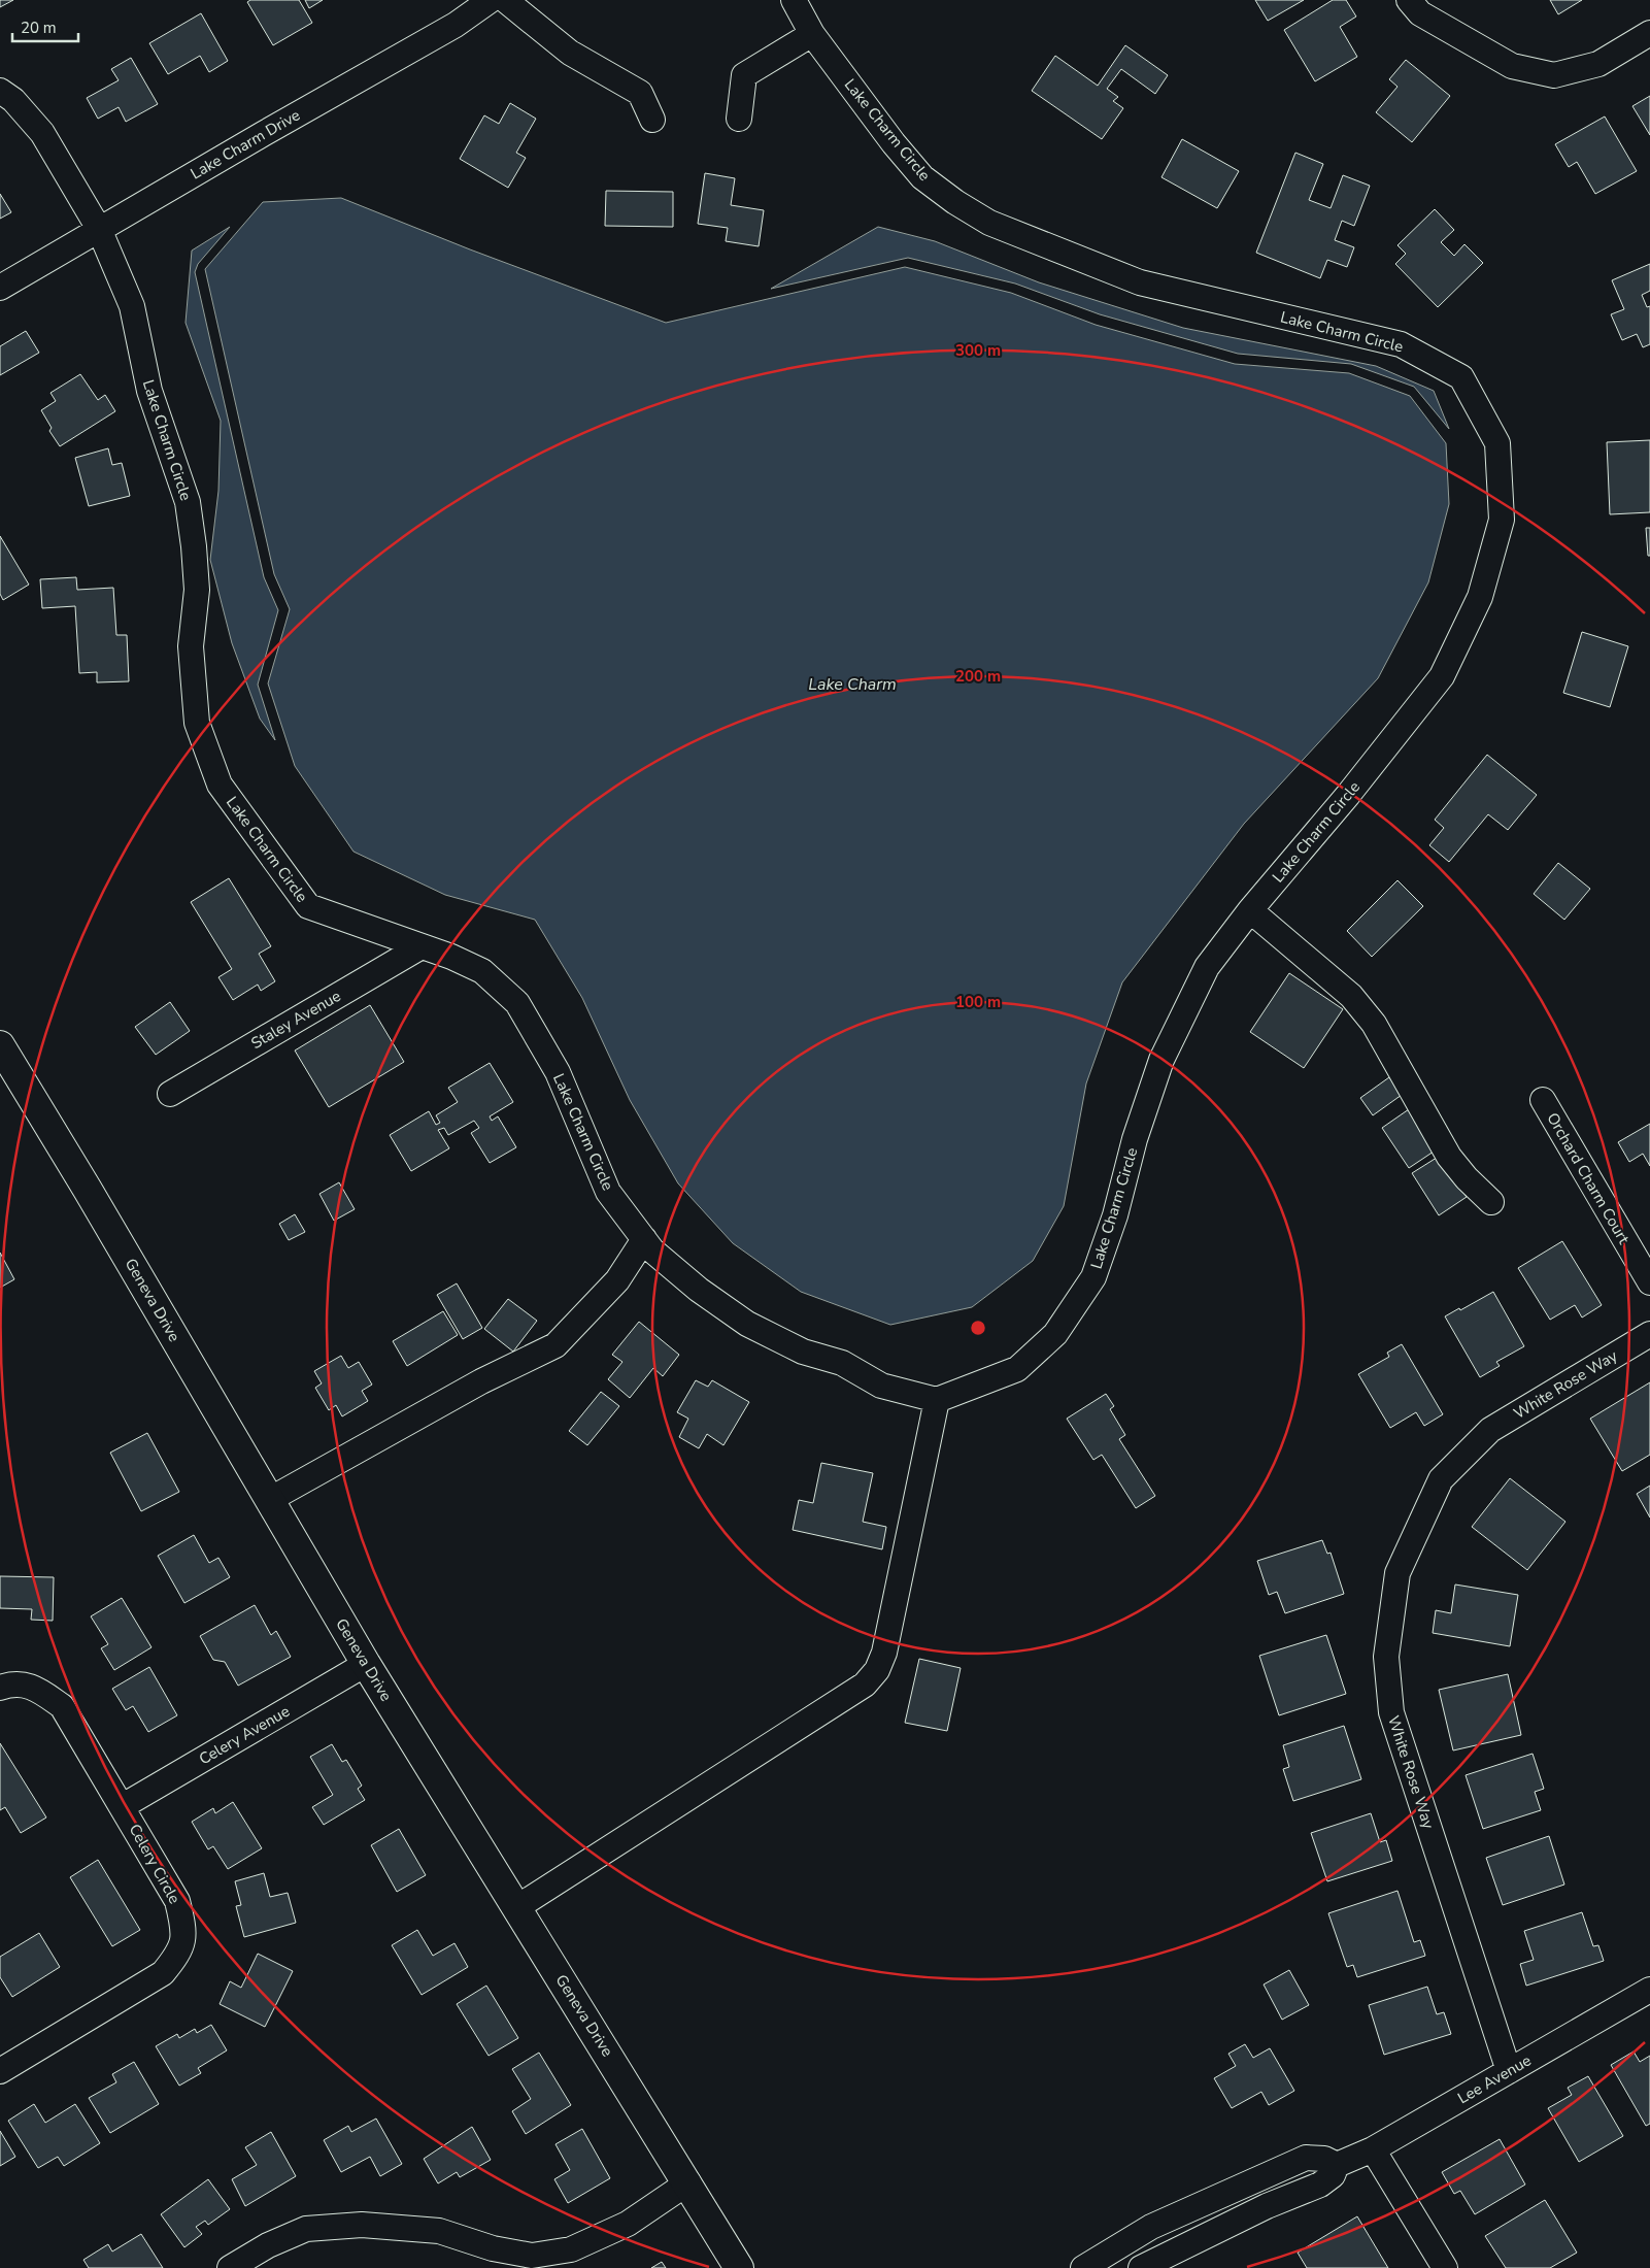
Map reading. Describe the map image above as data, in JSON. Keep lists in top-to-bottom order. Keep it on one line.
{"streets":{"main road":["Geneva Drive"],"street":["Lake Charm Circle","Lake Charm Drive","Staley Avenue","Orchard Charm Court","White Rose Way","Celery Avenue","Celery Circle","Lee Avenue"]},"crossings":[["Lake Charm Circle","Lake Charm Drive"],["Lake Charm Circle","Staley Avenue"],["Geneva Drive","Celery Avenue"],["White Rose Way","Lee Avenue"],["Celery Avenue","Celery Circle"]],"water":["Lake Charm"],"scale_bar":"20 m","rings":["300 m","200 m","100 m"]}
